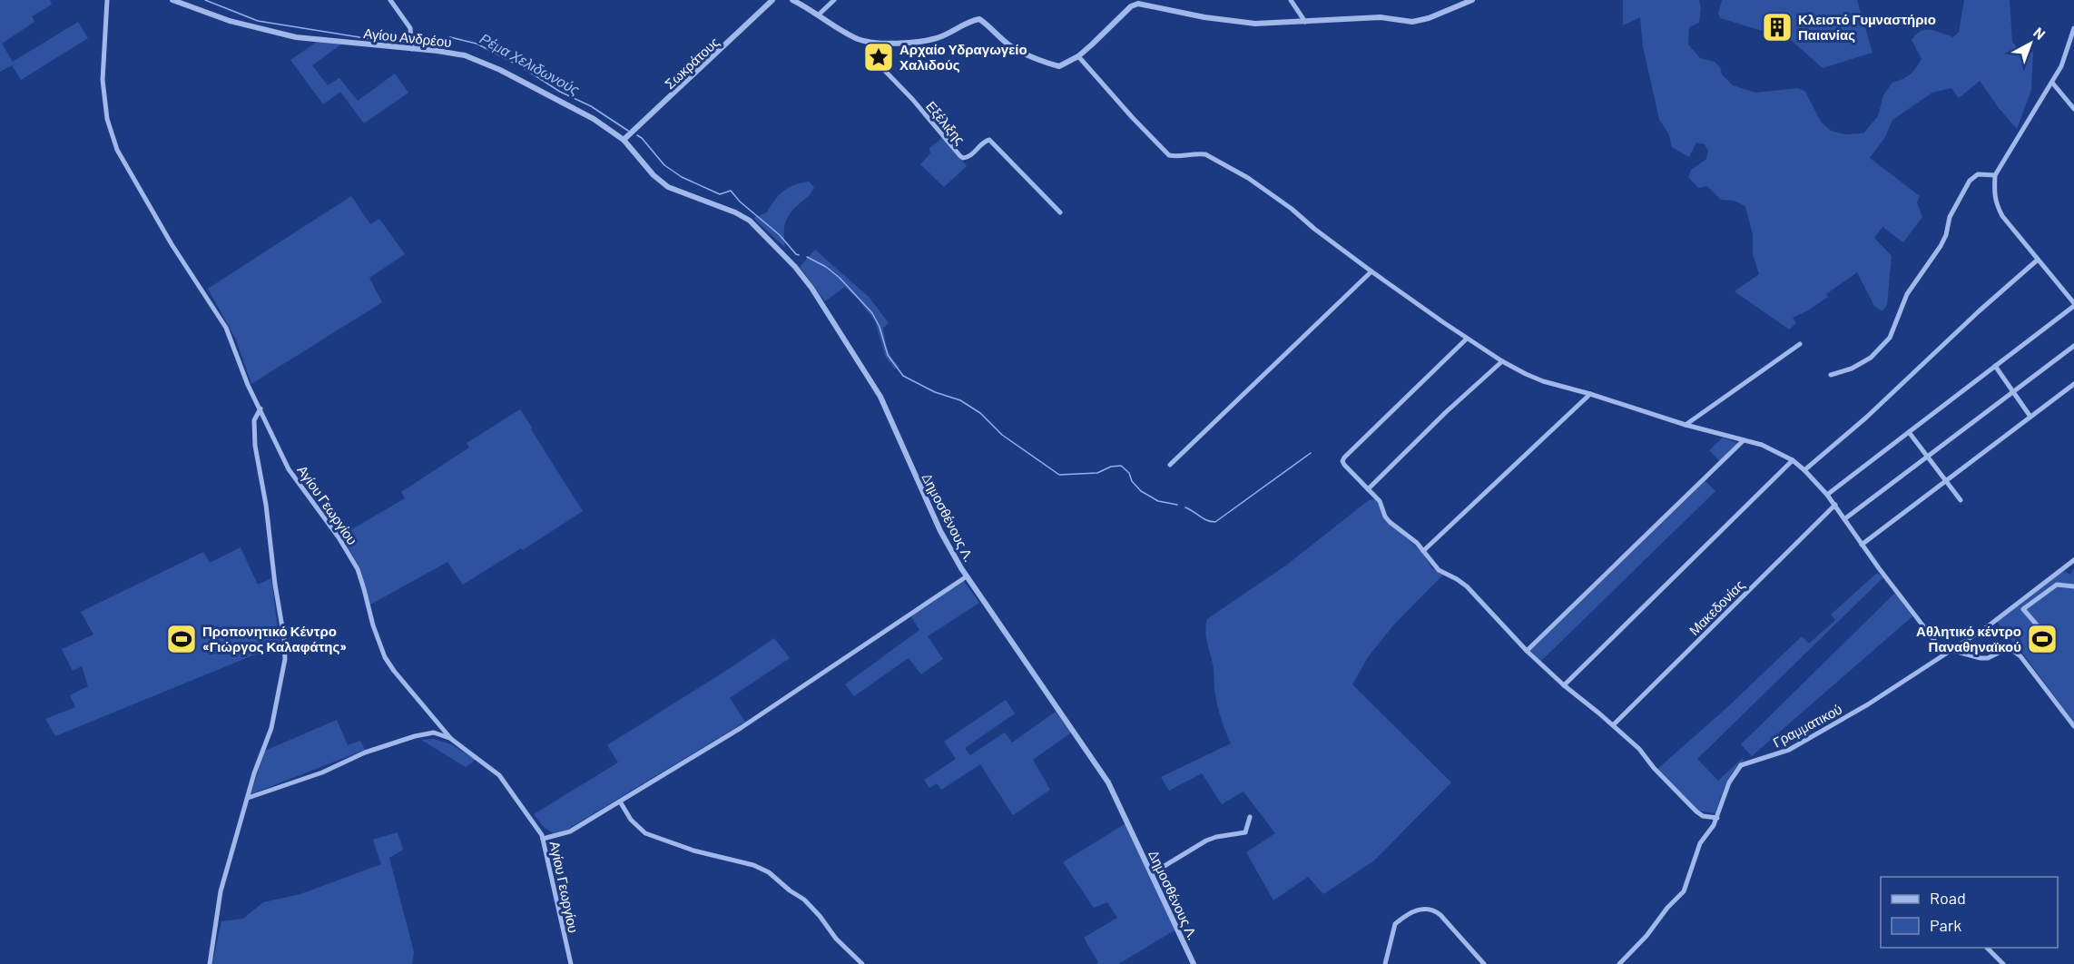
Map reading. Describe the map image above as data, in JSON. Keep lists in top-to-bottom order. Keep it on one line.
{"streets":{"street":["Αγίου Ανδρέου","Σωκράτους","Εξέλιξης","Αγίου Γεωργίου","Δημοσθένους Λ.","Μακεδονίας","Γραμματικού"]},"crossings":[["Αγίου Ανδρέου","Σωκράτους"],["Αγίου Ανδρέου","Δημοσθένους Λ."],["Σωκράτους","Δημοσθένους Λ."]],"water":["Ρέμα Χελιδωνούς"],"places":{"building":["Κλειστό Γυμναστήριο Παιανίας"],"place":["Αρχαίο Υδραγωγείο Χαλιδούς"],"sports":["Προπονητικό Κέντρο «Γιώργος Καλαφάτης»","Αθλητικό κέντρο Παναθηναϊκού"]},"legend":["Road","Park"],"north":"top right"}
